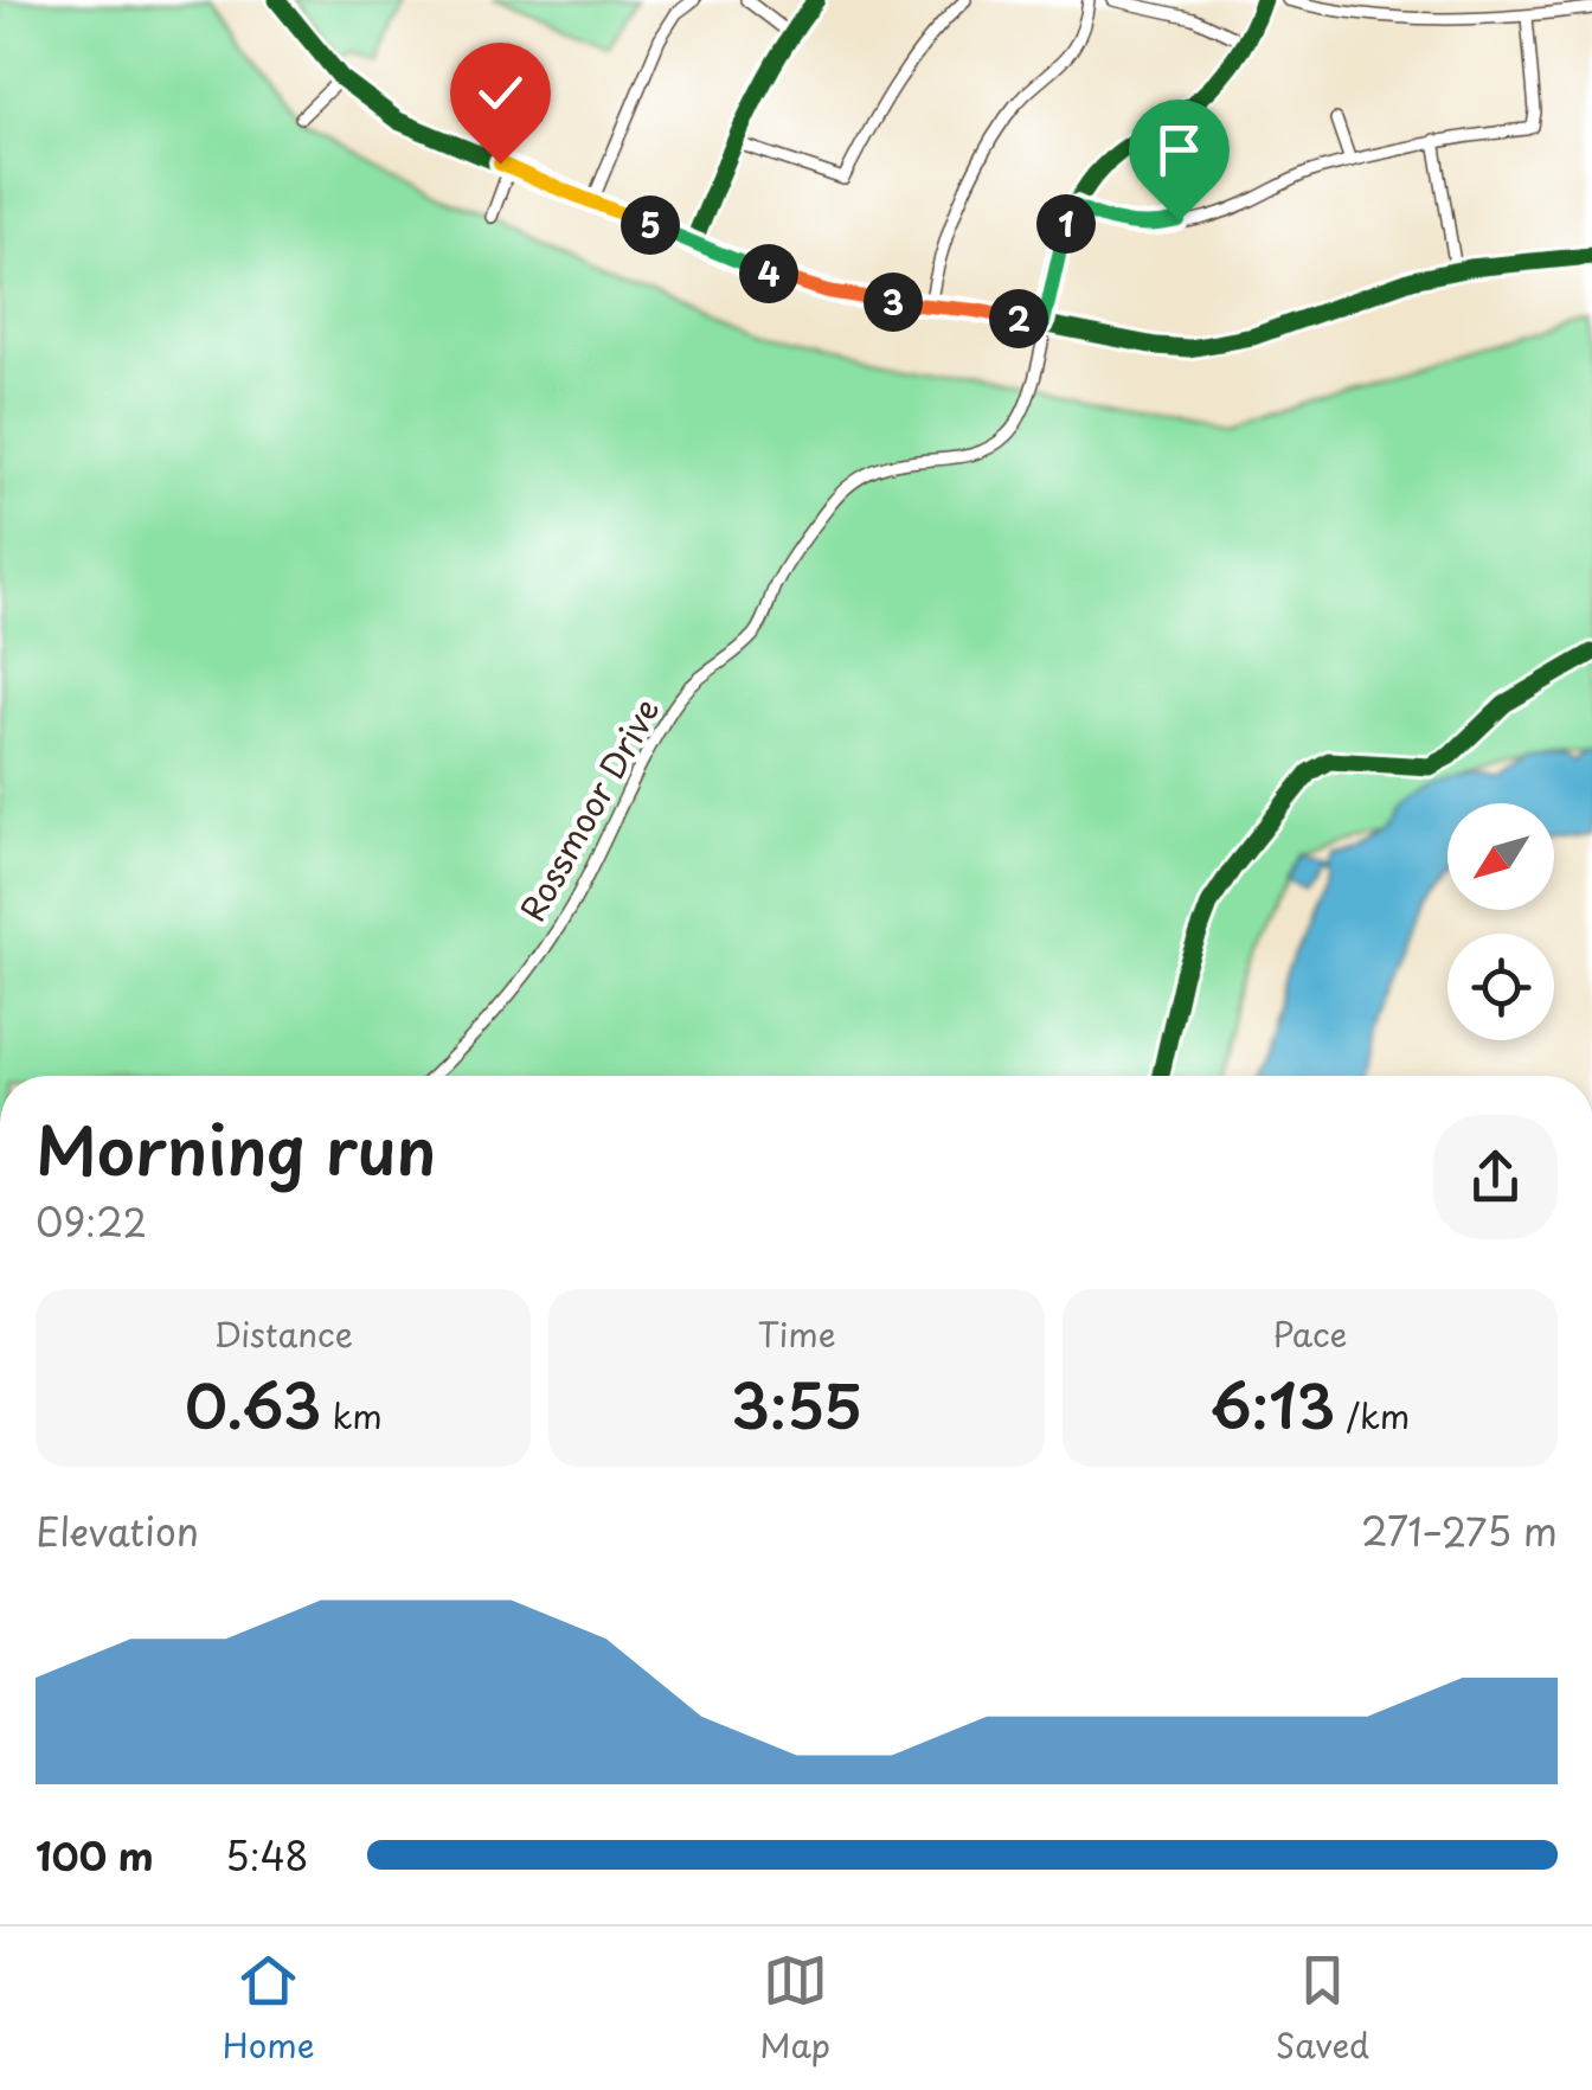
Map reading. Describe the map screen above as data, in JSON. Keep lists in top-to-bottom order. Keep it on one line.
{"streets":{"street":["Rossmoor Drive"]},"north":"bottom left","page":{"pins":["1","5","4","3","2"],"heading":["Morning run","09:22"],"stats":[["Distance","0.63 km"],["Time","3:55"],["Pace","6:13 /km"]],"chart":["Elevation","271–275 m"],"list":[{"name":"100 m","note":"5:48"}],"tabs":["Home","Map","Saved"]}}
